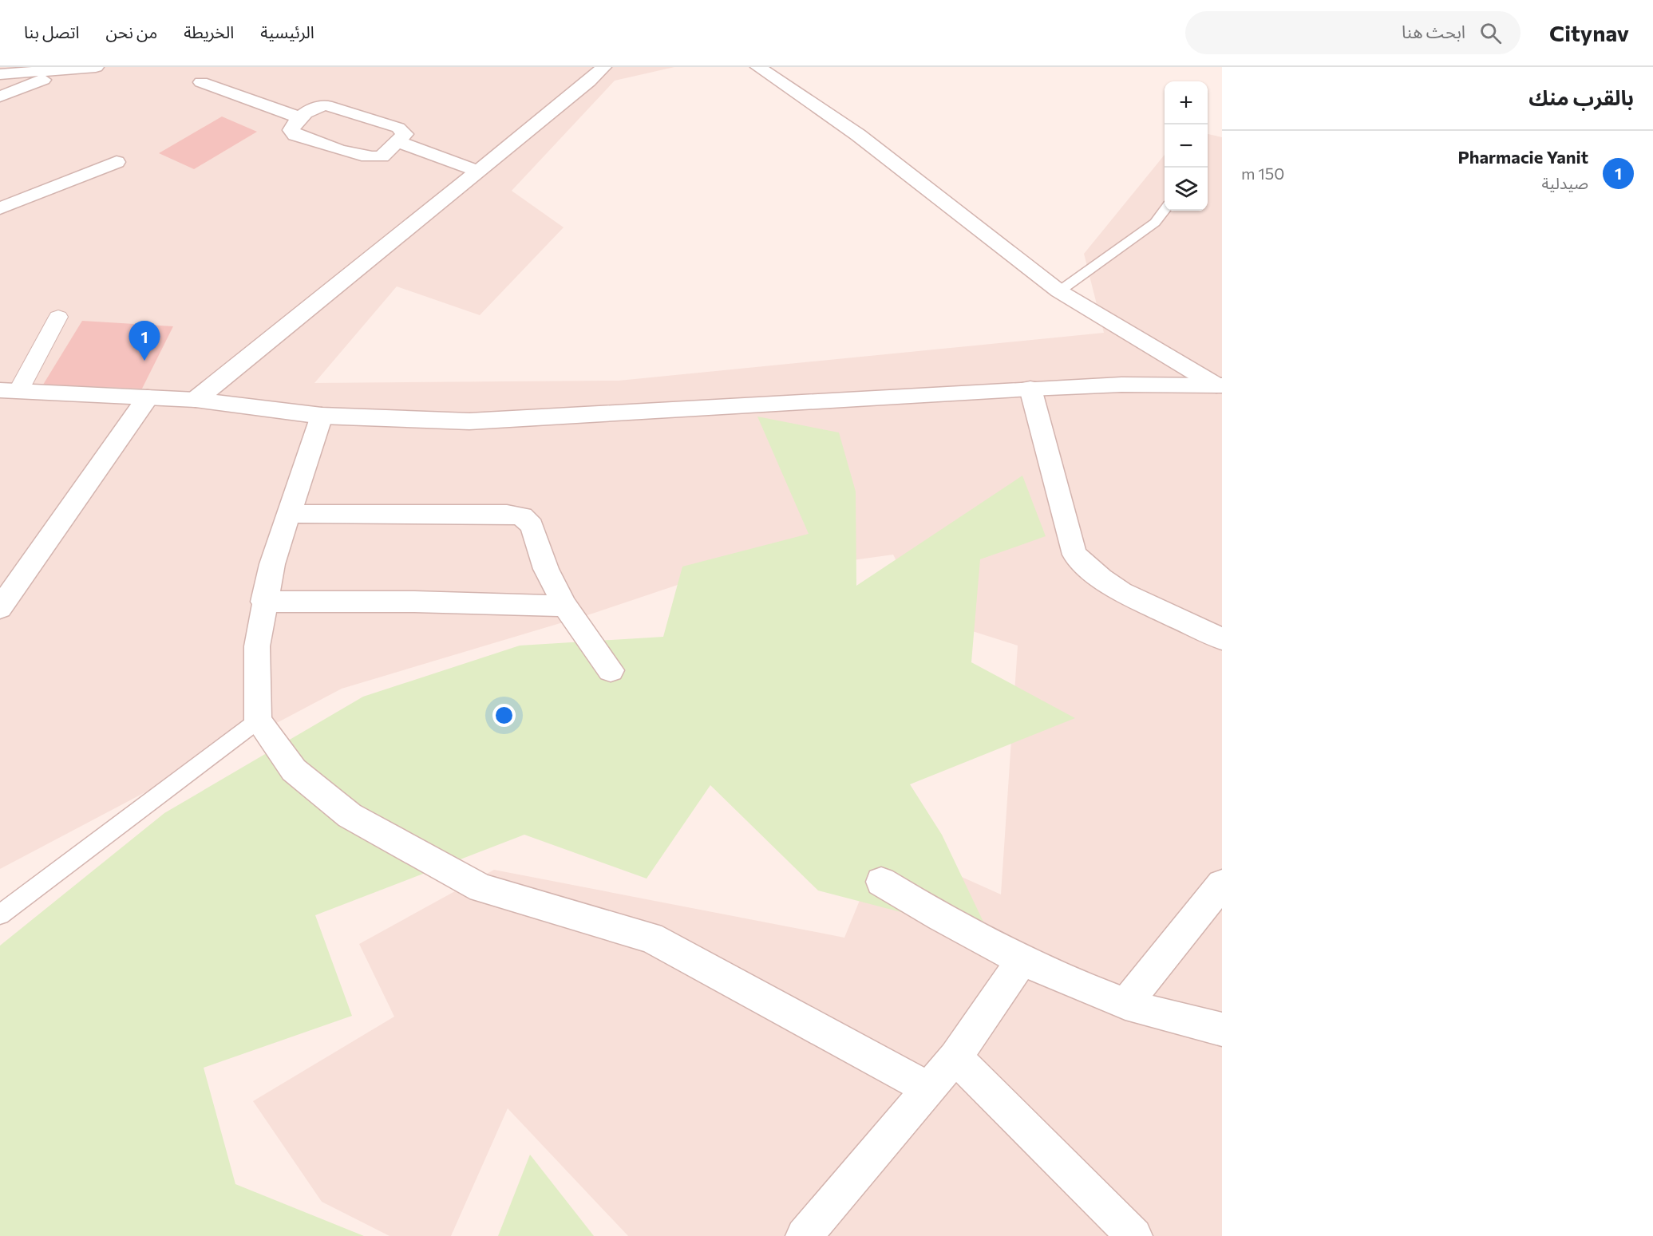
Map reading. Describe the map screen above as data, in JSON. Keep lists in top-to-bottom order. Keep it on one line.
{"page":{"header":"Citynav","search":"ابحث هنا","nav":["الرئيسية","الخريطة","من نحن","اتصل بنا"],"heading":"بالقرب منك","map_buttons":["+","−"],"list":[{"mark":"1","name":"Pharmacie Yanit","note":"صيدلية","value":"150 m"}],"pins":"1"}}
